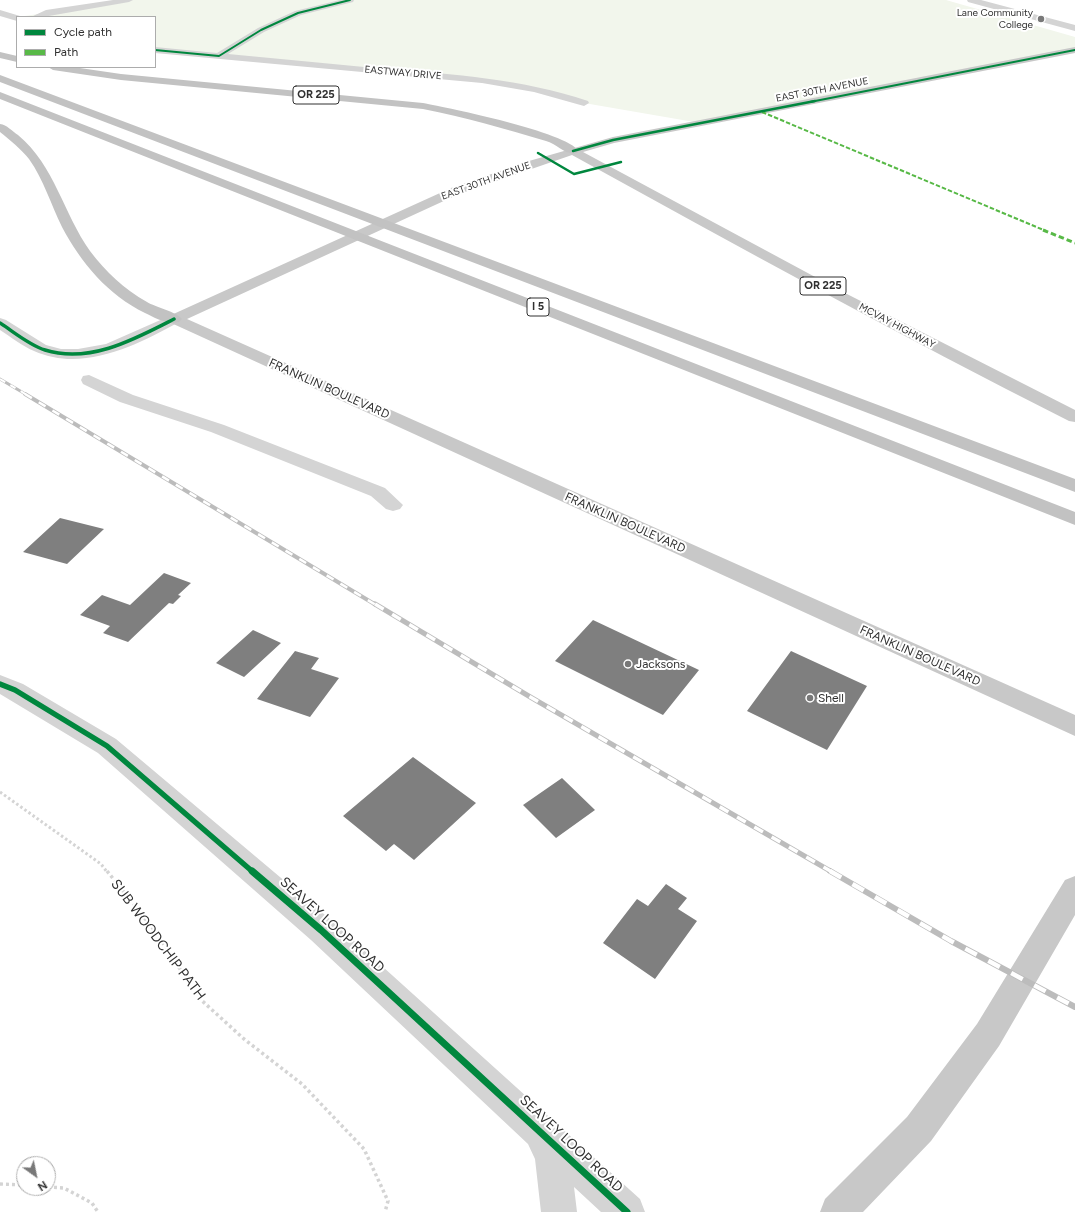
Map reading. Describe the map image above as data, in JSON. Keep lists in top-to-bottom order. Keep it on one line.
{"streets":{"highway":["OR 225","I 5"],"main road":["EAST 30TH AVENUE","MCVAY HIGHWAY","FRANKLIN BOULEVARD"],"street":["EASTWAY DRIVE","SEAVEY LOOP ROAD"],"path":["SUB WOODCHIP PATH"]},"crossings":[["EAST 30TH AVENUE","OR 225"],["EAST 30TH AVENUE","MCVAY HIGHWAY"],["EAST 30TH AVENUE","FRANKLIN BOULEVARD"],["OR 225","MCVAY HIGHWAY"]],"places":["Lane Community College","Jacksons","Shell"],"legend":["Cycle path","Path"],"north":"bottom right"}
